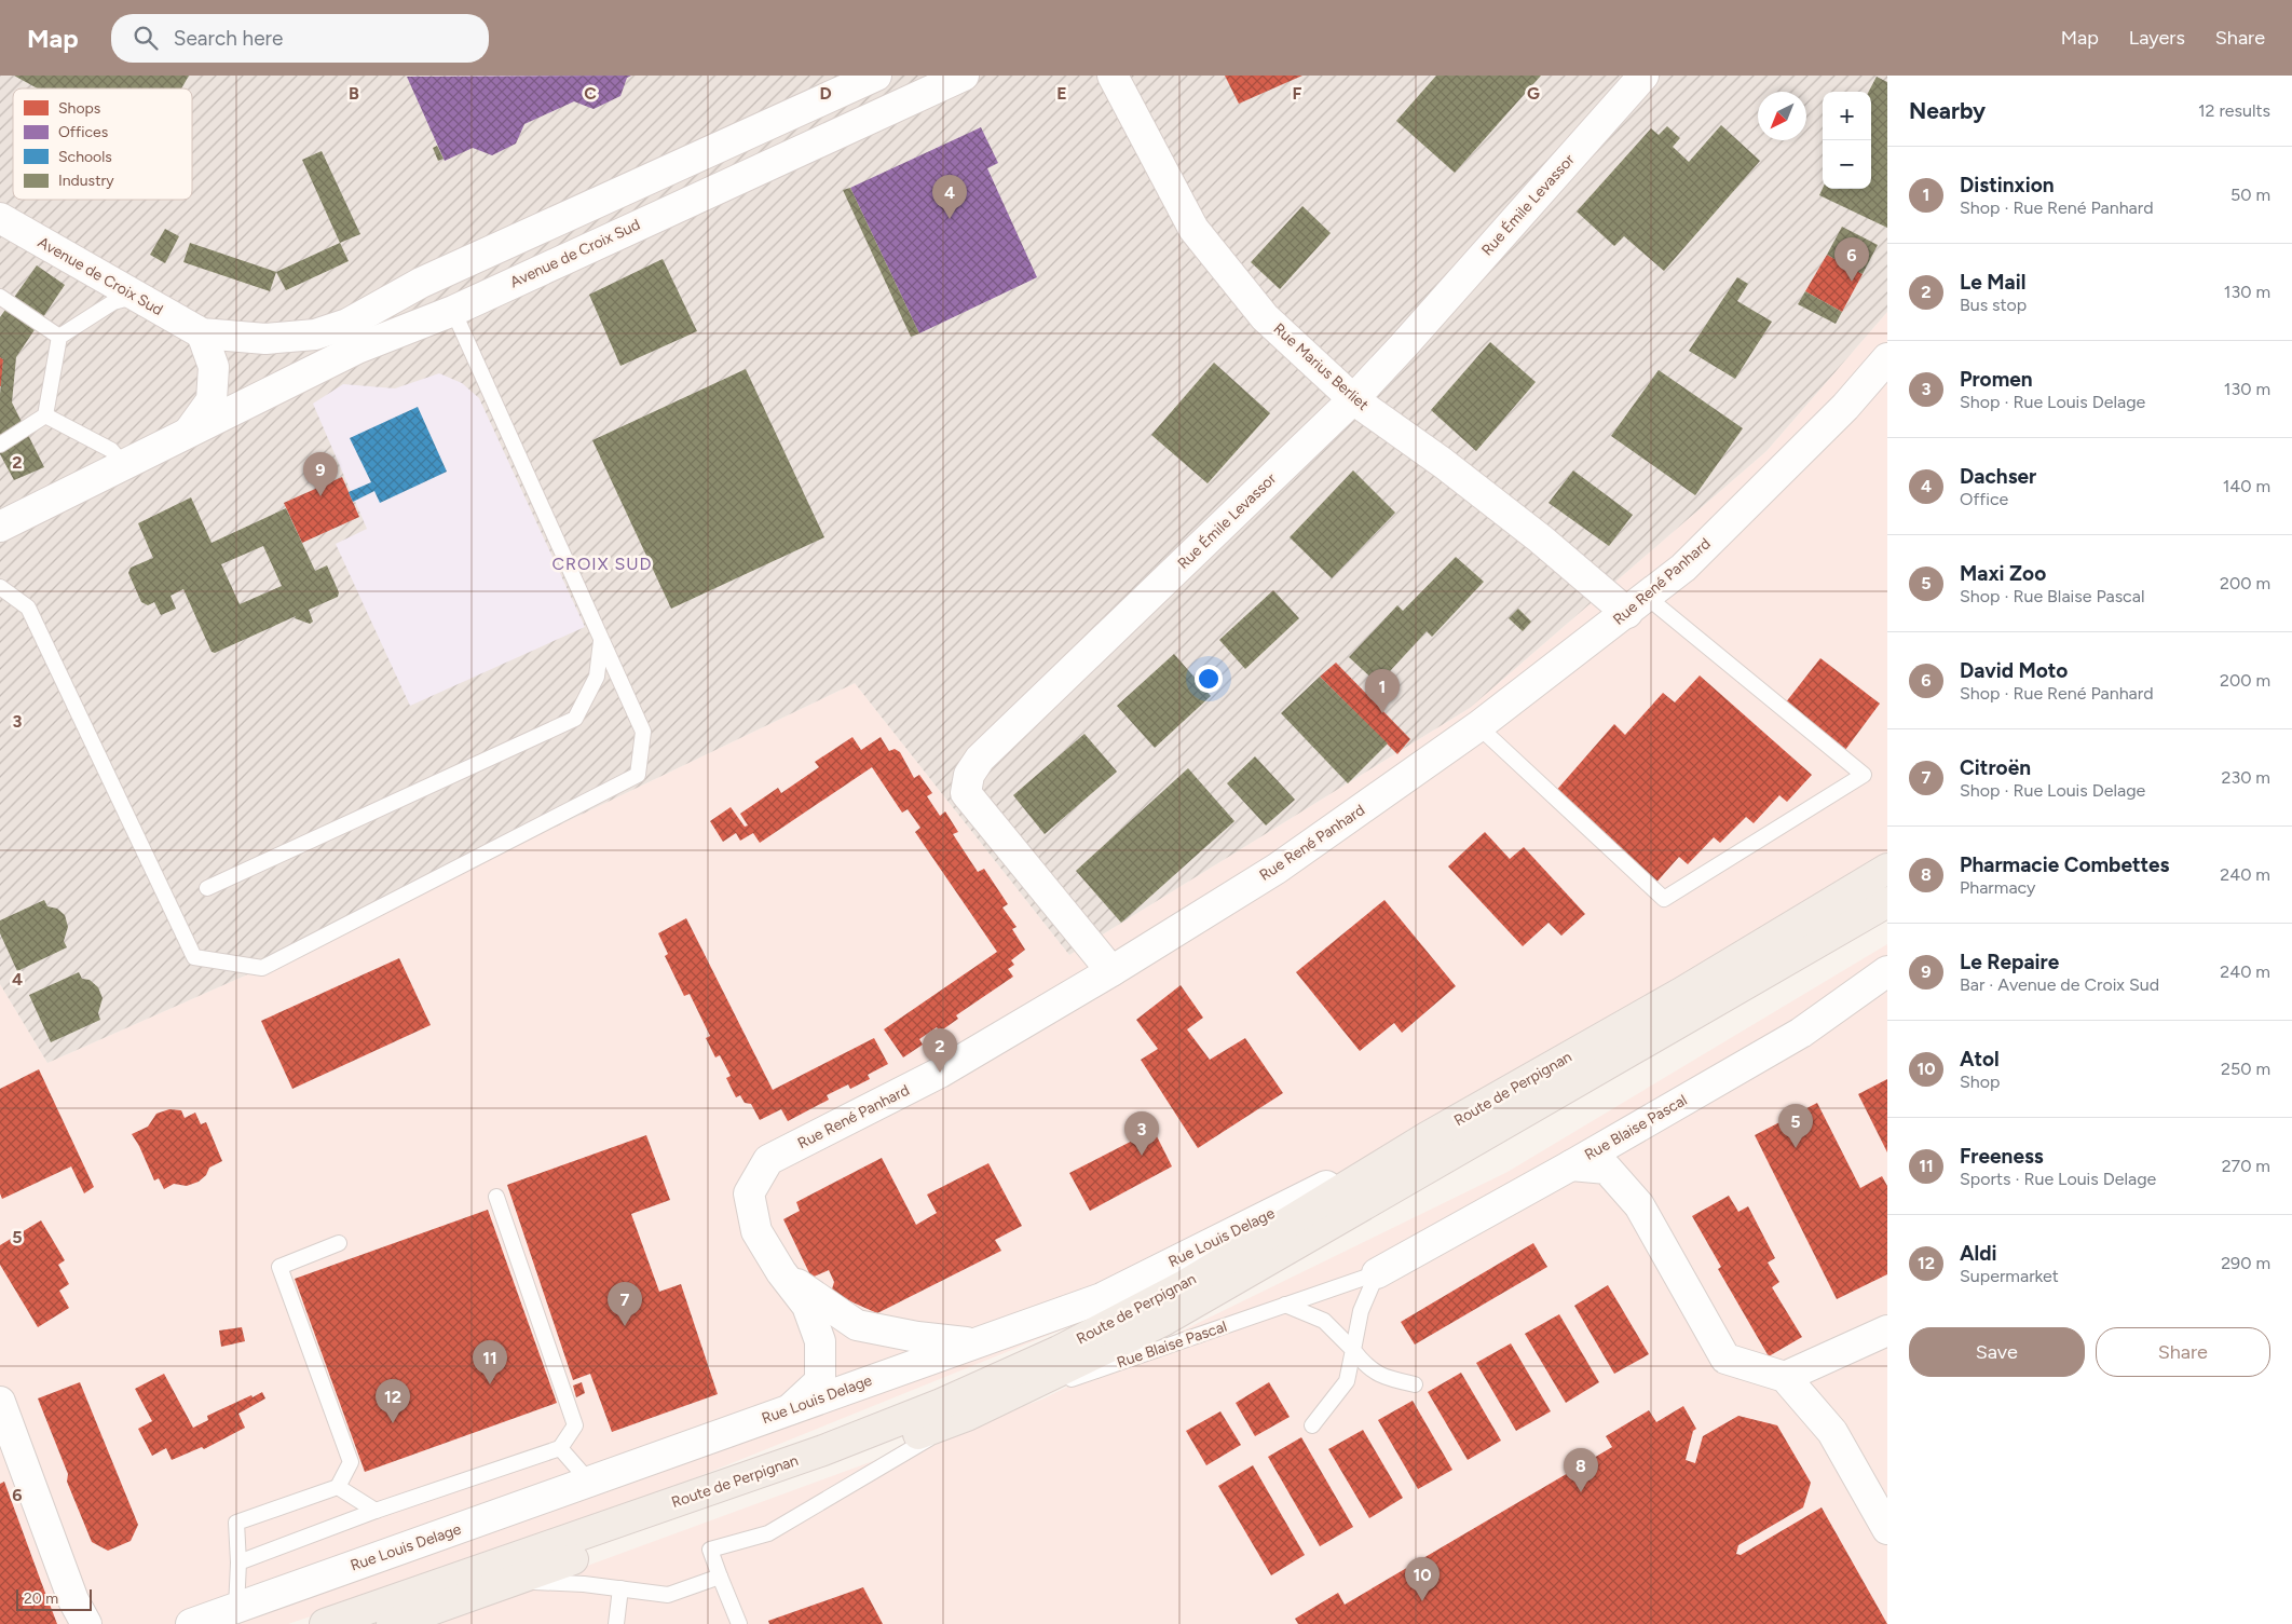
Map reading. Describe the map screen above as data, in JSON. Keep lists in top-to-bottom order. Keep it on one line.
{"streets":{"main road":["Route de Perpignan"],"street":["Rue Émile Levassor","Avenue de Croix Sud","Rue Marius Berliet","Rue René Panhard","Rue Blaise Pascal","Rue Louis Delage"]},"crossings":[["Rue Émile Levassor","Rue Marius Berliet"],["Rue Émile Levassor","Rue René Panhard"],["Rue Marius Berliet","Rue René Panhard"],["Rue René Panhard","Rue Louis Delage"],["Route de Perpignan","Rue Blaise Pascal"],["Route de Perpignan","Rue Louis Delage"]],"districts":["CROIX SUD"],"legend":["Shops","Offices","Schools","Industry"],"scale_bar":"20 m","north":"bottom left","page":{"header":"Map","search":"Search here","nav":["Map","Layers","Share"],"heading":["Nearby","12 results"],"map_buttons":["+","−"],"list":[{"mark":"1","name":"Distinxion","note":"Shop · Rue René Panhard","value":"50 m"},{"mark":"2","name":"Le Mail","note":"Bus stop","value":"130 m"},{"mark":"3","name":"Promen","note":"Shop · Rue Louis Delage","value":"130 m"},{"mark":"4","name":"Dachser","note":"Office","value":"140 m"},{"mark":"5","name":"Maxi Zoo","note":"Shop · Rue Blaise Pascal","value":"200 m"},{"mark":"6","name":"David Moto","note":"Shop · Rue René Panhard","value":"200 m"},{"mark":"7","name":"Citroën","note":"Shop · Rue Louis Delage","value":"230 m"},{"mark":"8","name":"Pharmacie Combettes","note":"Pharmacy","value":"240 m"},{"mark":"9","name":"Le Repaire","note":"Bar · Avenue de Croix Sud","value":"240 m"},{"mark":"10","name":"Atol","note":"Shop","value":"250 m"},{"mark":"11","name":"Freeness","note":"Sports · Rue Louis Delage","value":"270 m"},{"mark":"12","name":"Aldi","note":"Supermarket","value":"290 m"}],"pins":["4","6","9","1","2","5","3","7","11","12","8","10"],"buttons":["Save","Share"],"scale":"20 m"},"grid":{"columns":["B","C","D","E","F","G"],"rows":["2","3","4","5","6"]}}
